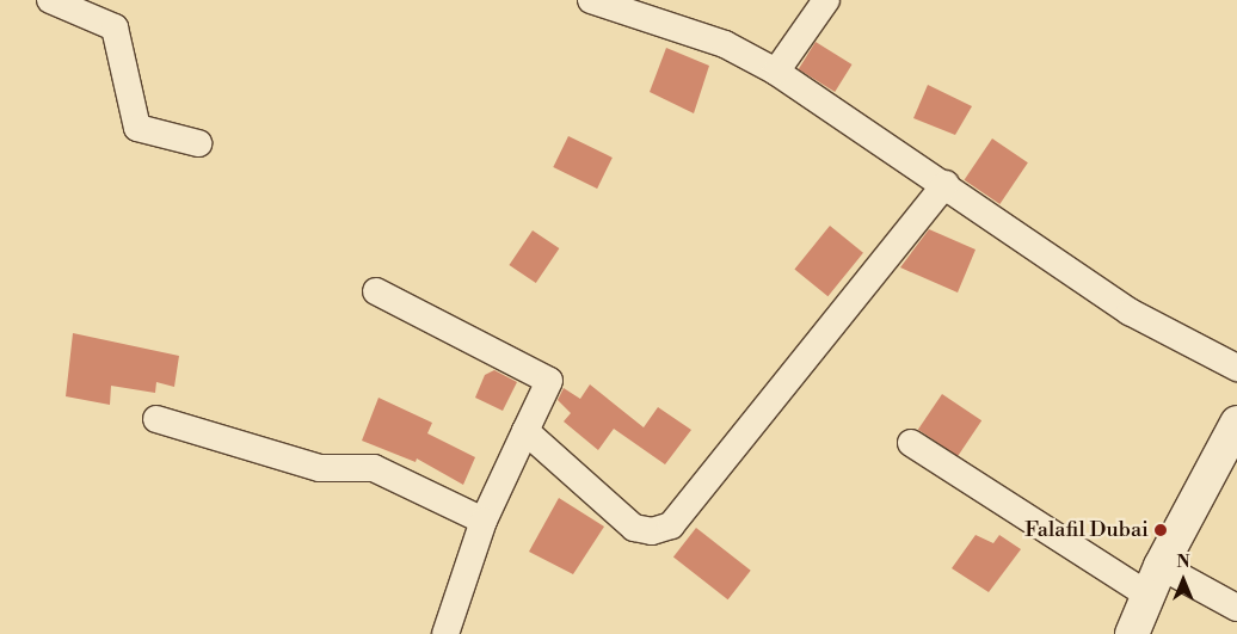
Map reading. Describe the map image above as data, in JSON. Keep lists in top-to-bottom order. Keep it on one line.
{"places":["Falafil Dubai"],"north":"top"}
